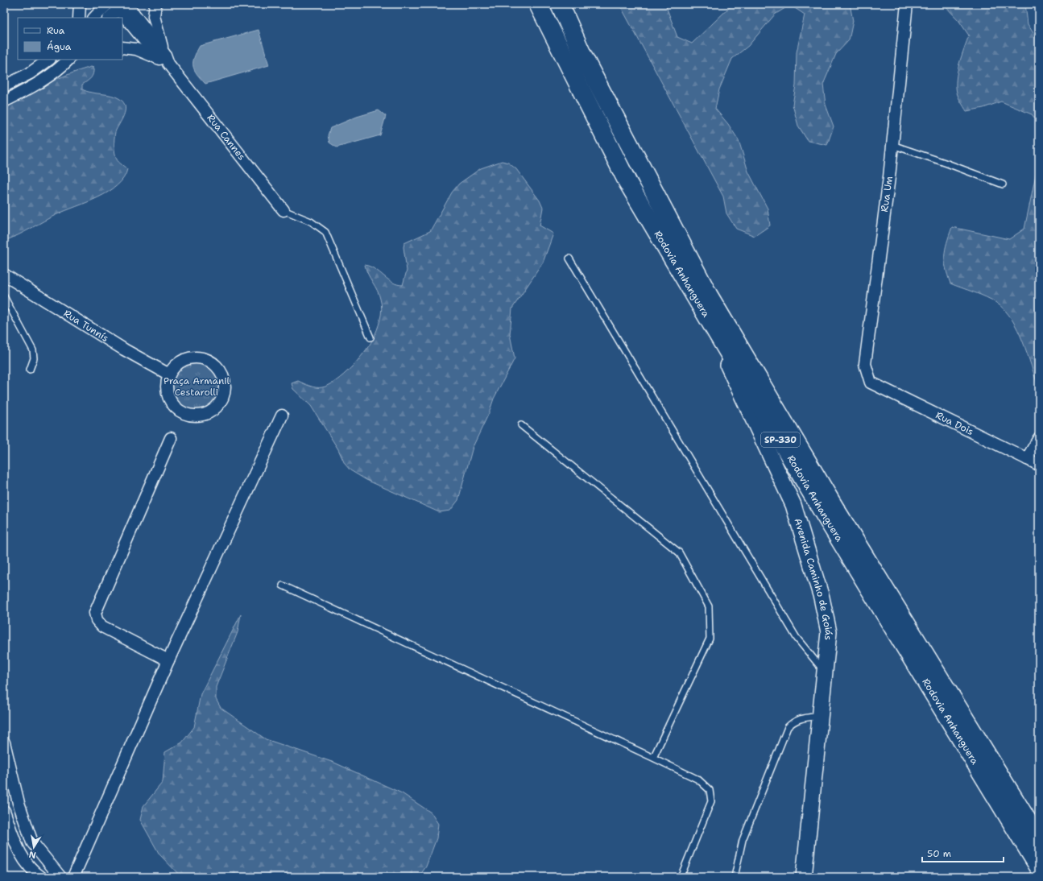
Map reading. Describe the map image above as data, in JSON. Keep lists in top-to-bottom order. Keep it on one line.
{"streets":{"highway":["Rodovia Anhanguera","SP-330"],"main road":["Avenida Caminho de Goiás"],"street":["Rua Cannes","Rua Um","Rua Tunnís","Rua Dois"]},"crossings":[["Rua Um","Rua Dois"],["Rodovia Anhanguera","Avenida Caminho de Goiás"]],"parks":["Praça Armanil Cestarolli"],"legend":["Rua","Água"],"scale_bar":"50 m","north":"bottom"}
